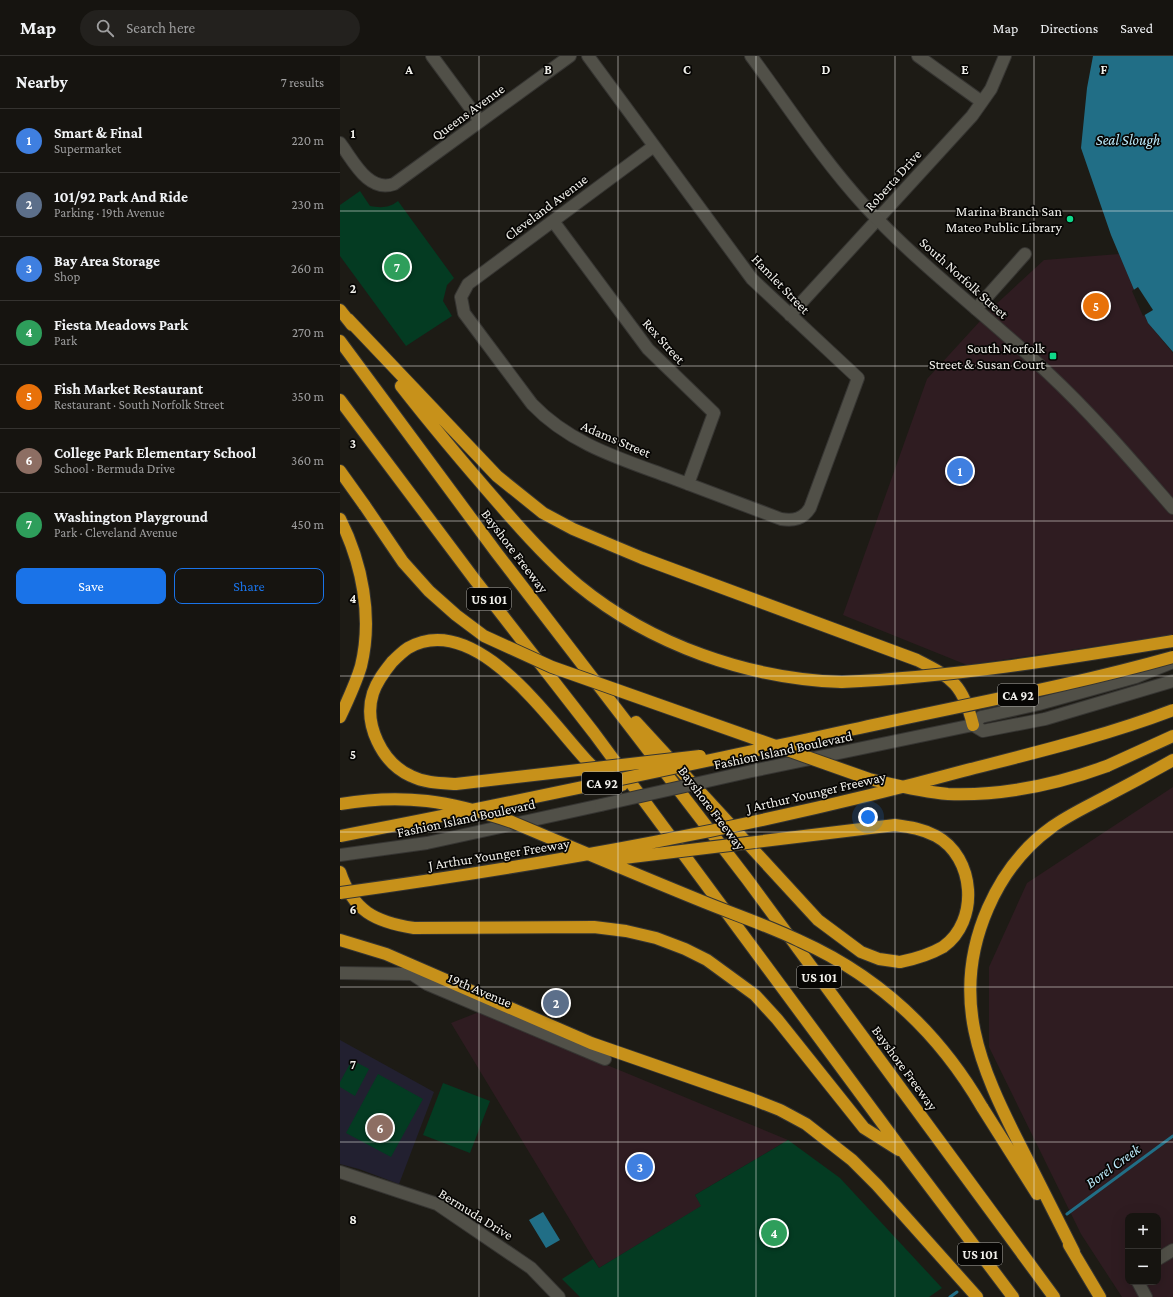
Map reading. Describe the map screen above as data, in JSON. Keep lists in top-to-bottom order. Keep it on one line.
{"streets":{"highway":["Bayshore Freeway","US 101","CA 92","J Arthur Younger Freeway"],"street":["Queens Avenue","Roberta Drive","Cleveland Avenue","South Norfolk Street","Hamlet Street","Rex Street","Adams Street","Fashion Island Boulevard","19th Avenue","Bermuda Drive"]},"crossings":[["Roberta Drive","South Norfolk Street"],["Roberta Drive","Hamlet Street"],["Cleveland Avenue","Hamlet Street"],["Cleveland Avenue","Rex Street"],["Cleveland Avenue","Adams Street"],["Hamlet Street","Adams Street"],["Rex Street","Adams Street"]],"water":["Seal Slough","Borel Creek"],"places":{"other":["Marina Branch San Mateo Public Library"],"transit":["South Norfolk Street & Susan Court"]},"page":{"header":"Map","search":"Search here","nav":["Map","Directions","Saved"],"heading":["Nearby","7 results"],"list":[{"mark":"1","name":"Smart & Final","note":"Supermarket","value":"220 m"},{"mark":"2","name":"101/92 Park And Ride","note":"Parking · 19th Avenue","value":"230 m"},{"mark":"3","name":"Bay Area Storage","note":"Shop","value":"260 m"},{"mark":"4","name":"Fiesta Meadows Park","note":"Park","value":"270 m"},{"mark":"5","name":"Fish Market Restaurant","note":"Restaurant · South Norfolk Street","value":"350 m"},{"mark":"6","name":"College Park Elementary School","note":"School · Bermuda Drive","value":"360 m"},{"mark":"7","name":"Washington Playground","note":"Park · Cleveland Avenue","value":"450 m"}],"pins":["7","5","1","2","6","3","4"],"buttons":["Save","Share"],"map_buttons":["+","−"]},"grid":{"columns":["A","B","C","D","E","F"],"rows":["1","2","3","4","5","6","7","8"]}}
